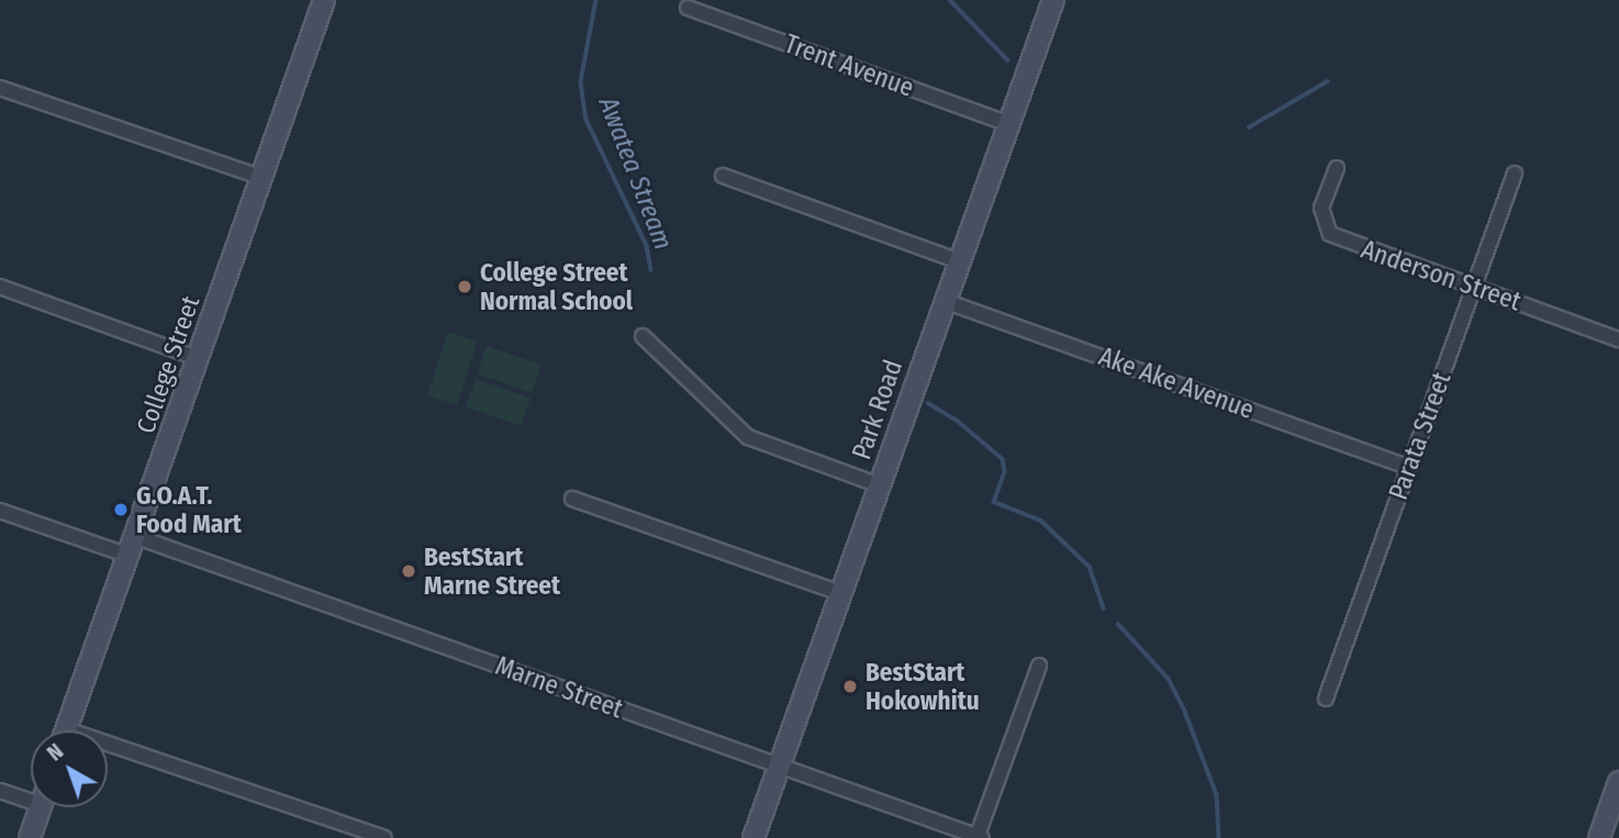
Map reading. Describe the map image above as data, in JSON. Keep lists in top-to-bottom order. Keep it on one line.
{"streets":{"street":["Trent Avenue","Anderson Street","College Street","Ake Ake Avenue","Park Road","Parata Street","Marne Street"]},"crossings":[["Trent Avenue","Park Road"],["Anderson Street","Parata Street"],["College Street","Marne Street"],["Ake Ake Avenue","Park Road"],["Ake Ake Avenue","Parata Street"],["Park Road","Marne Street"]],"water":["Awatea Stream"],"places":["College Street Normal School","G.O.A.T. Food Mart","BestStart Marne Street","BestStart Hokowhitu"],"north":"top left"}
